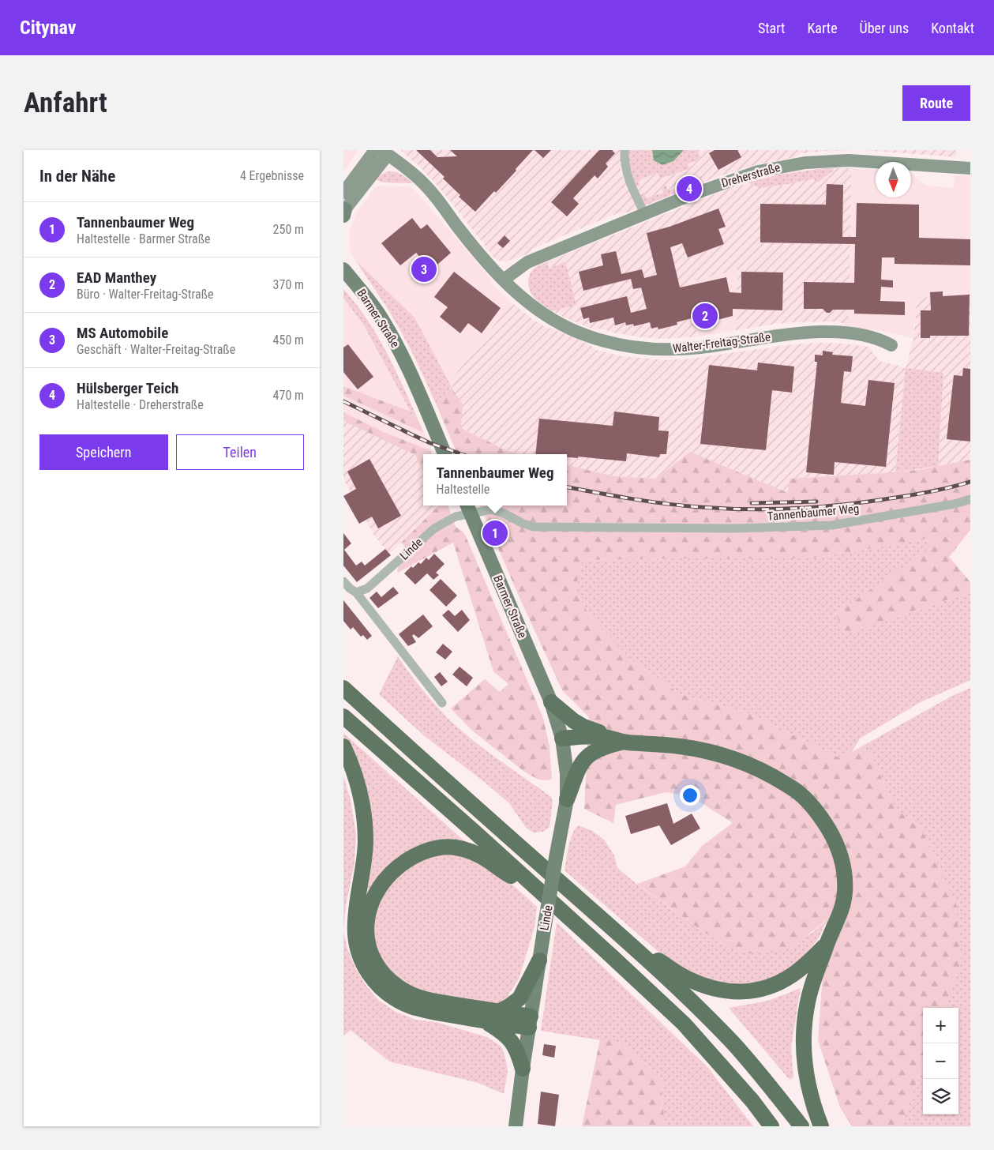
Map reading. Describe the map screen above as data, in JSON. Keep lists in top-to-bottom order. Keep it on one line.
{"streets":{"main road":["Dreherstraße","Barmer Straße","Walter-Freitag-Straße","Linde"],"street":["Tannenbaumer Weg"]},"crossings":[["Dreherstraße","Walter-Freitag-Straße"],["Barmer Straße","Tannenbaumer Weg"],["Barmer Straße","Linde"],["Tannenbaumer Weg","Linde"]],"north":"bottom","page":{"header":"Citynav","nav":["Start","Karte","Über uns","Kontakt"],"buttons":["Route",["Speichern","Teilen"]],"title":"Anfahrt","heading":["In der Nähe","4 Ergebnisse"],"pins":["4","3","2","1"],"list":[{"mark":"1","name":"Tannenbaumer Weg","note":"Haltestelle · Barmer Straße","value":"250 m"},{"mark":"2","name":"EAD Manthey","note":"Büro · Walter-Freitag-Straße","value":"370 m"},{"mark":"3","name":"MS Automobile","note":"Geschäft · Walter-Freitag-Straße","value":"450 m"},{"mark":"4","name":"Hülsberger Teich","note":"Haltestelle · Dreherstraße","value":"470 m"}],"popup":["Tannenbaumer Weg","Haltestelle"],"map_buttons":["+","−"]}}
